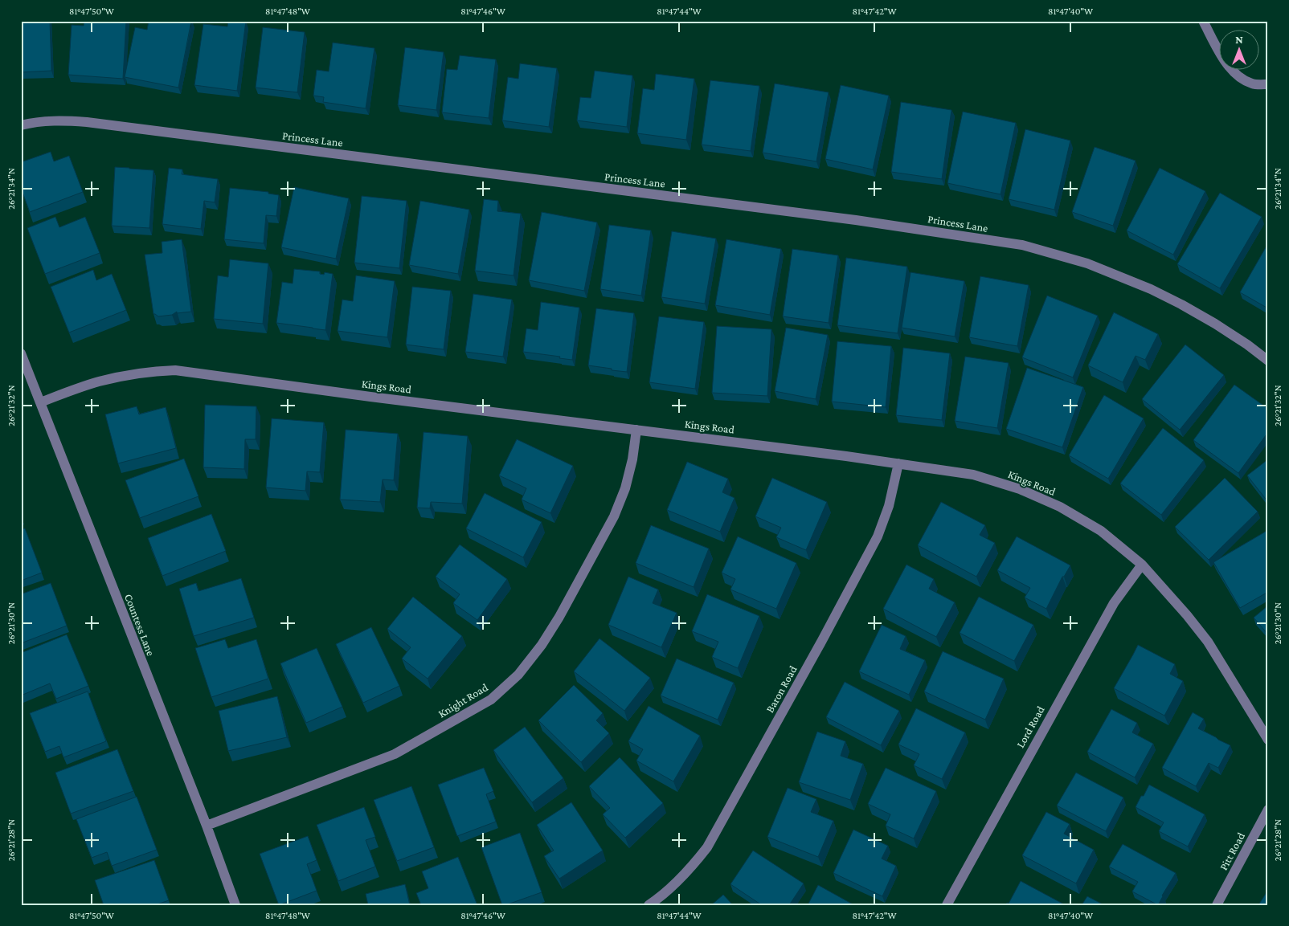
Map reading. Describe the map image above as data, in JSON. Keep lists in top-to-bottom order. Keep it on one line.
{"streets":{"street":["Princess Lane","Kings Road","Countess Lane","Baron Road","Knight Road","Lord Road","Pitt Road"]},"crossings":[["Kings Road","Countess Lane"],["Kings Road","Baron Road"],["Kings Road","Knight Road"],["Kings Road","Lord Road"],["Countess Lane","Knight Road"]],"north":"top","coordinates":["81°47'50\"W","81°47'48\"W","81°47'46\"W","81°47'44\"W","81°47'42\"W","81°47'40\"W","26°21'34\"N","26°21'32\"N","26°21'30\"N","26°21'28\"N"]}
